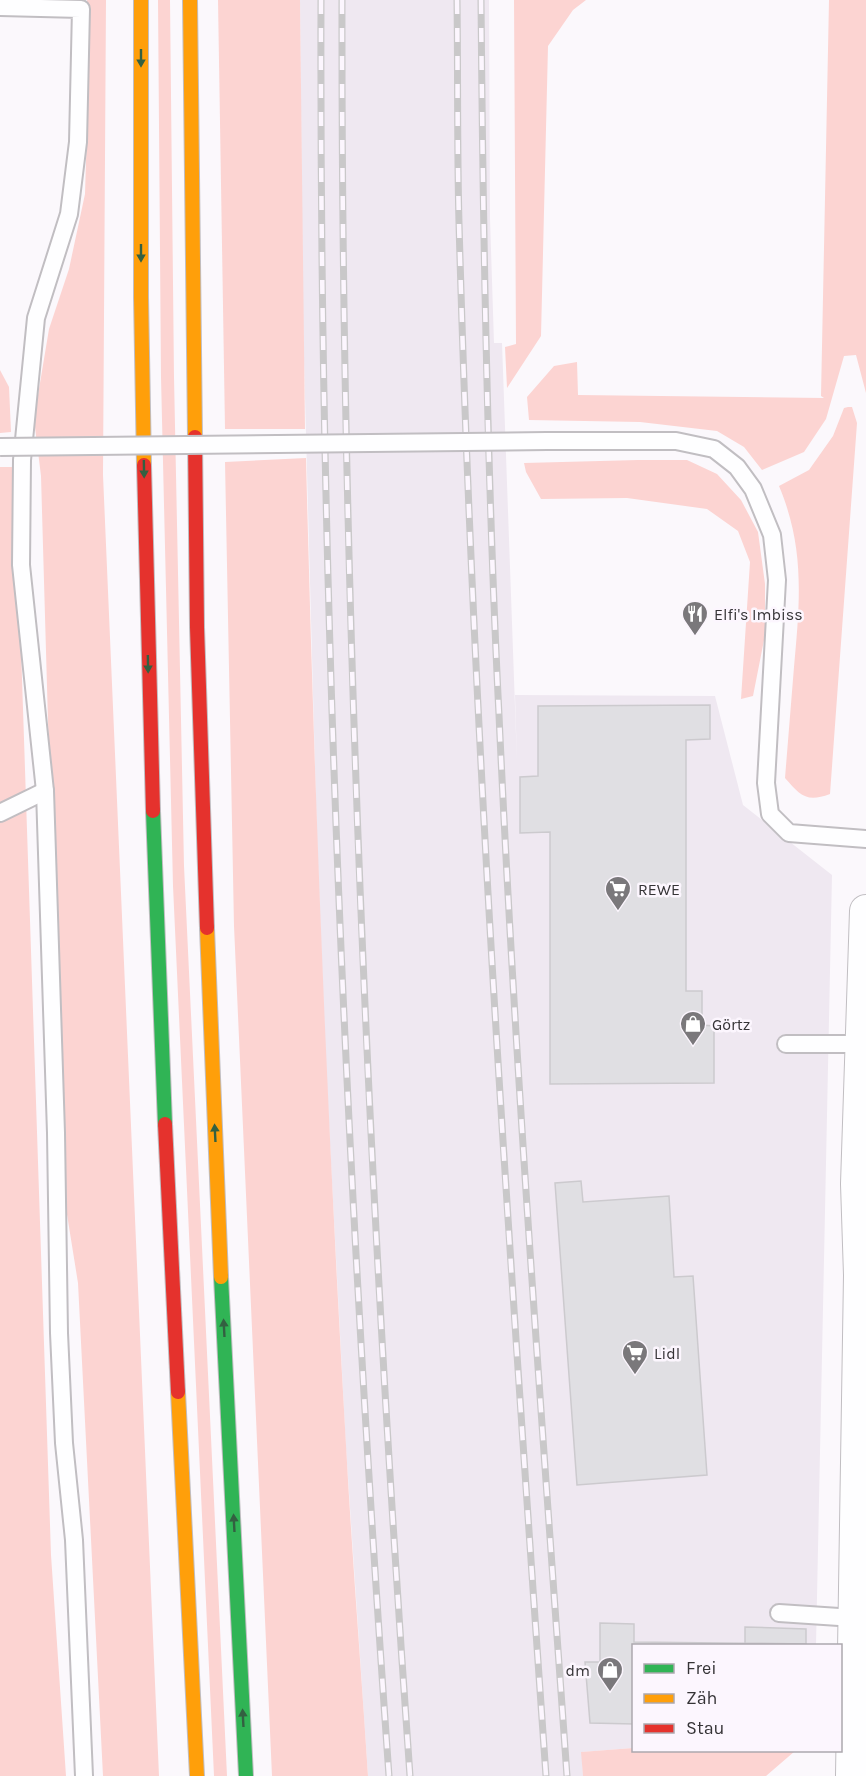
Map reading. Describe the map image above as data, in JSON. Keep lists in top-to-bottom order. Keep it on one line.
{"places":{"restaurant":["Elfi's Imbiss"],"supermarket":["REWE","Lidl"],"shop":["Görtz","dm"]},"legend":["Frei","Zäh","Stau"]}
